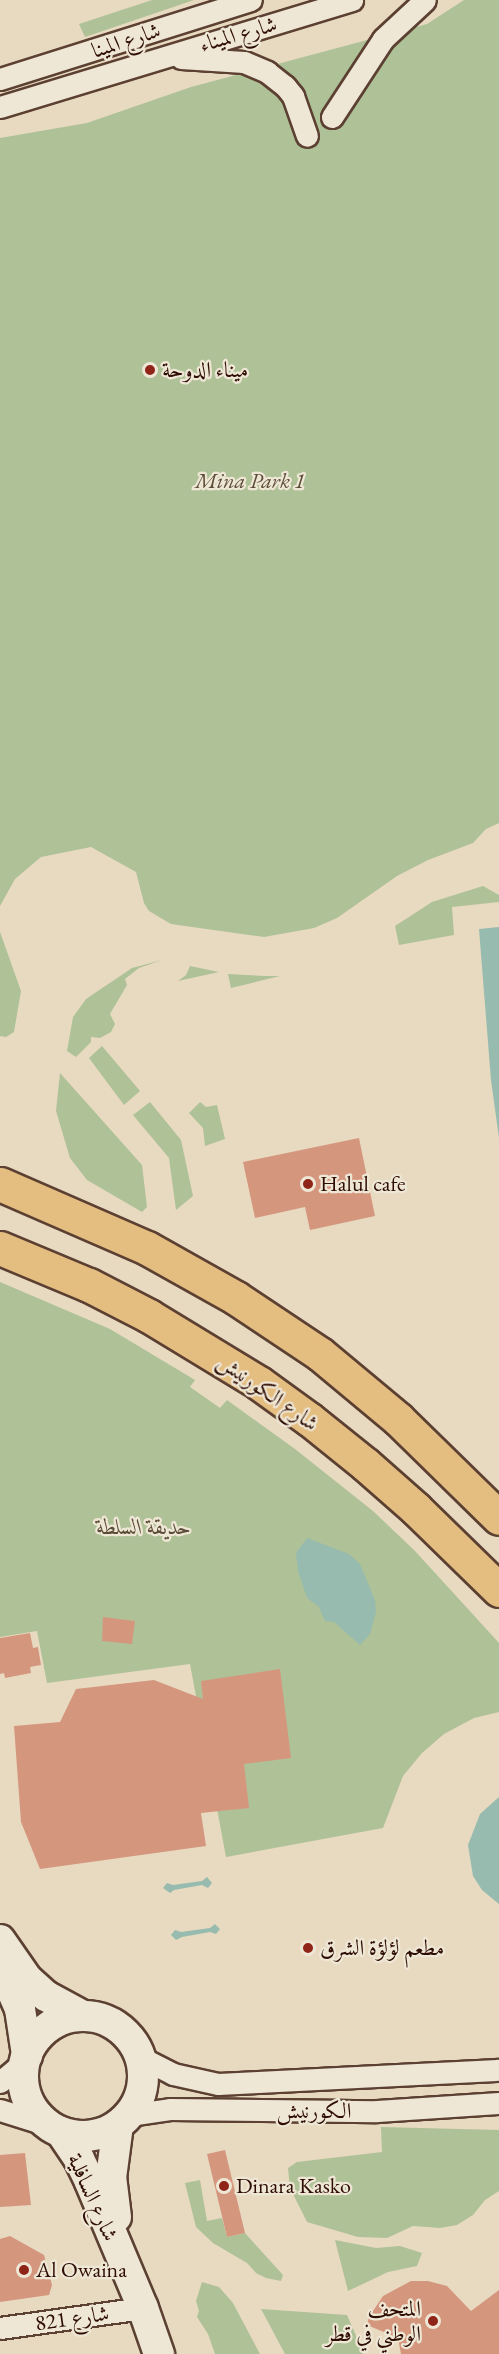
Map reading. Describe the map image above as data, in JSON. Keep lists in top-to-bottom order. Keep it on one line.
{"streets":{"highway":["شارع الكورنيش"],"street":["شارع الميناء","شارع المينا","الكورنيش","شارع السافلية","شارع 821"]},"crossings":[["شارع الميناء","شارع المينا"],["الكورنيش","شارع السافلية"],["شارع السافلية","شارع 821"]],"parks":["Mina Park 1","حديقة السلطة"],"places":["ميناء الدوحة","Halul cafe","مطعم لؤلؤة الشرق","Dinara Kasko","Al Owaina","المتحف الوطني في قطر"]}
